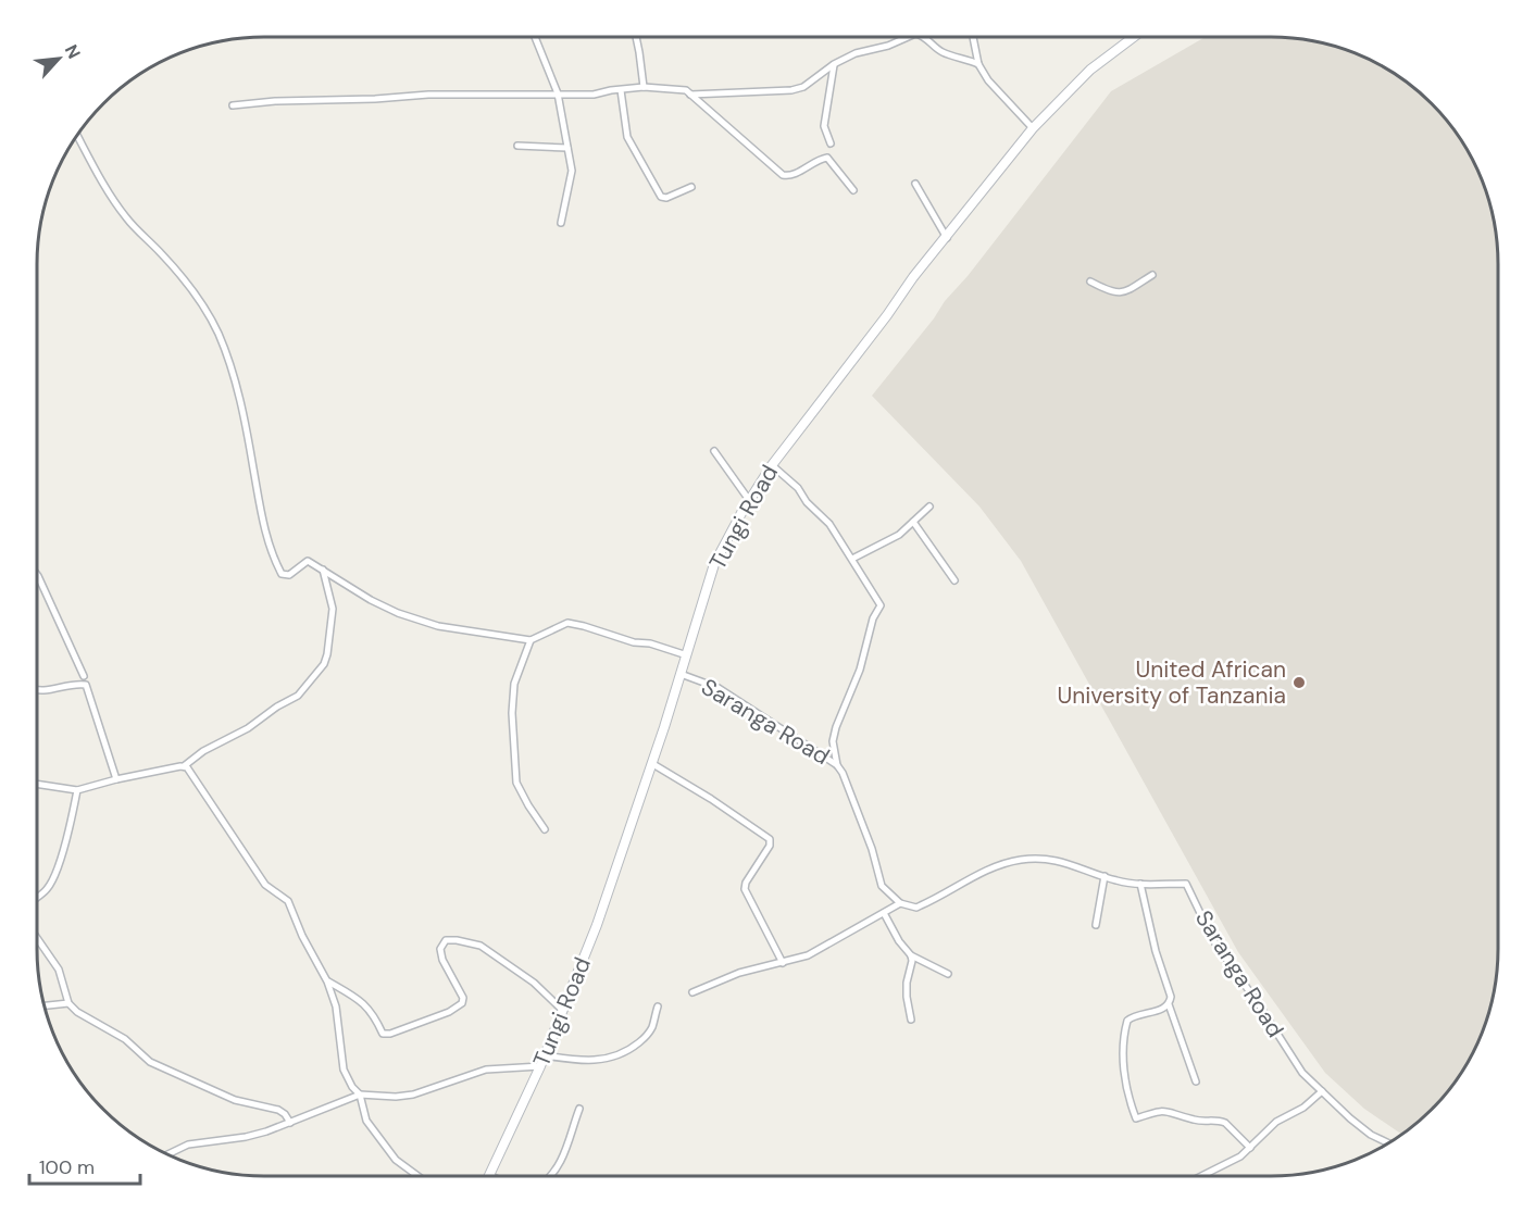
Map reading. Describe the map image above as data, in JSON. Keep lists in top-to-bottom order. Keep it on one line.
{"streets":{"main road":["Tungi Road"],"street":["Saranga Road"]},"crossings":[["Tungi Road","Saranga Road"]],"places":["United African University of Tanzania"],"scale_bar":"100 m","north":"top right"}
